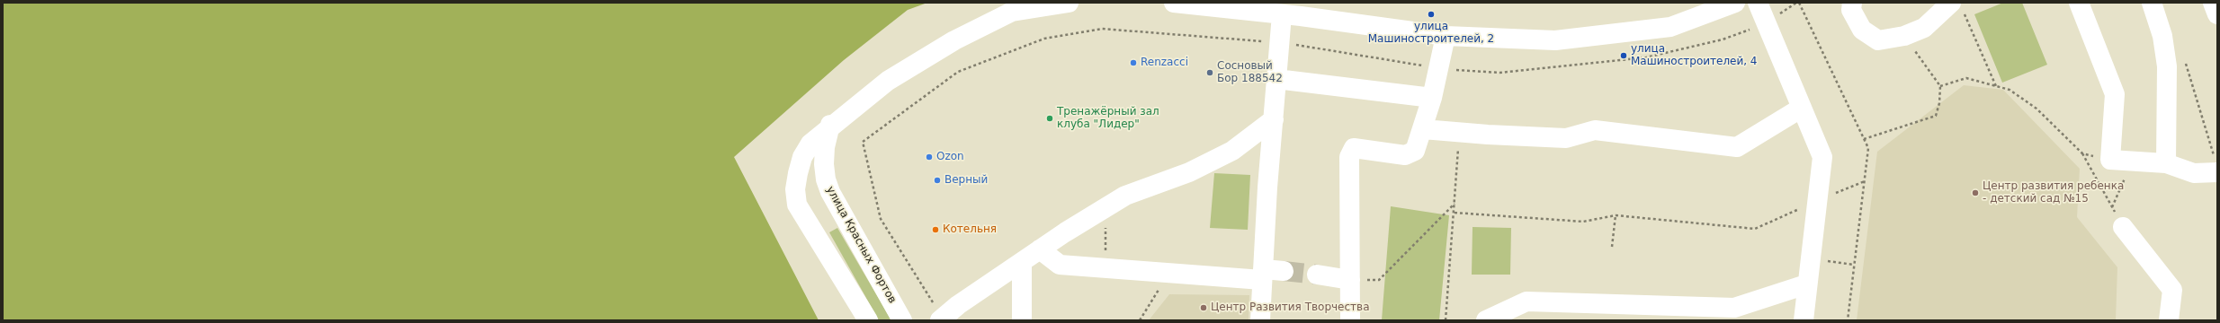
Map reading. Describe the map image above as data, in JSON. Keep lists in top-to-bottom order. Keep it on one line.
{"streets":{"street":["улица Красных Фортов"]},"places":["улица Машиностроителей, 2","улица Машиностроителей, 4","Renzacci","Сосновый Бор 188542","Тренажёрный зал клуба \"Лидер\"","Ozon","Верный","Центр развития ребенка - детский сад №15","Котельня","Центр Развития Творчества"]}
